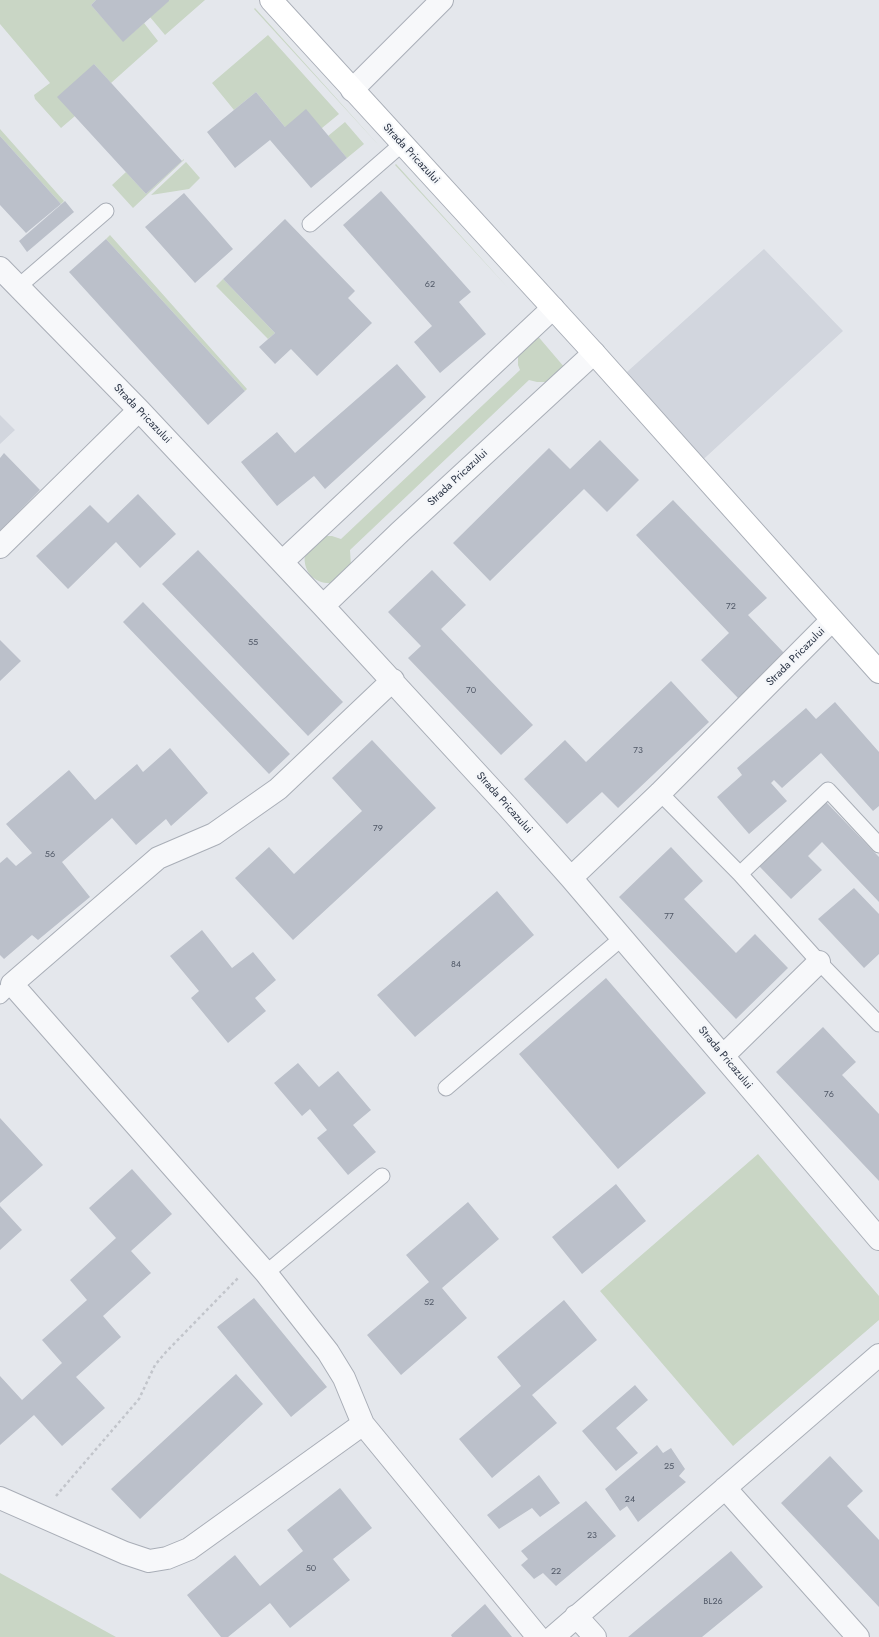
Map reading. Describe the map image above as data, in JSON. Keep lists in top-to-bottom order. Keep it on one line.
{"streets":{"street":["Strada Pricazului"]},"house_numbers":["62","72","55","70","73","79","56","77","84","76","52","25","24","23","50","22","BL26"]}
